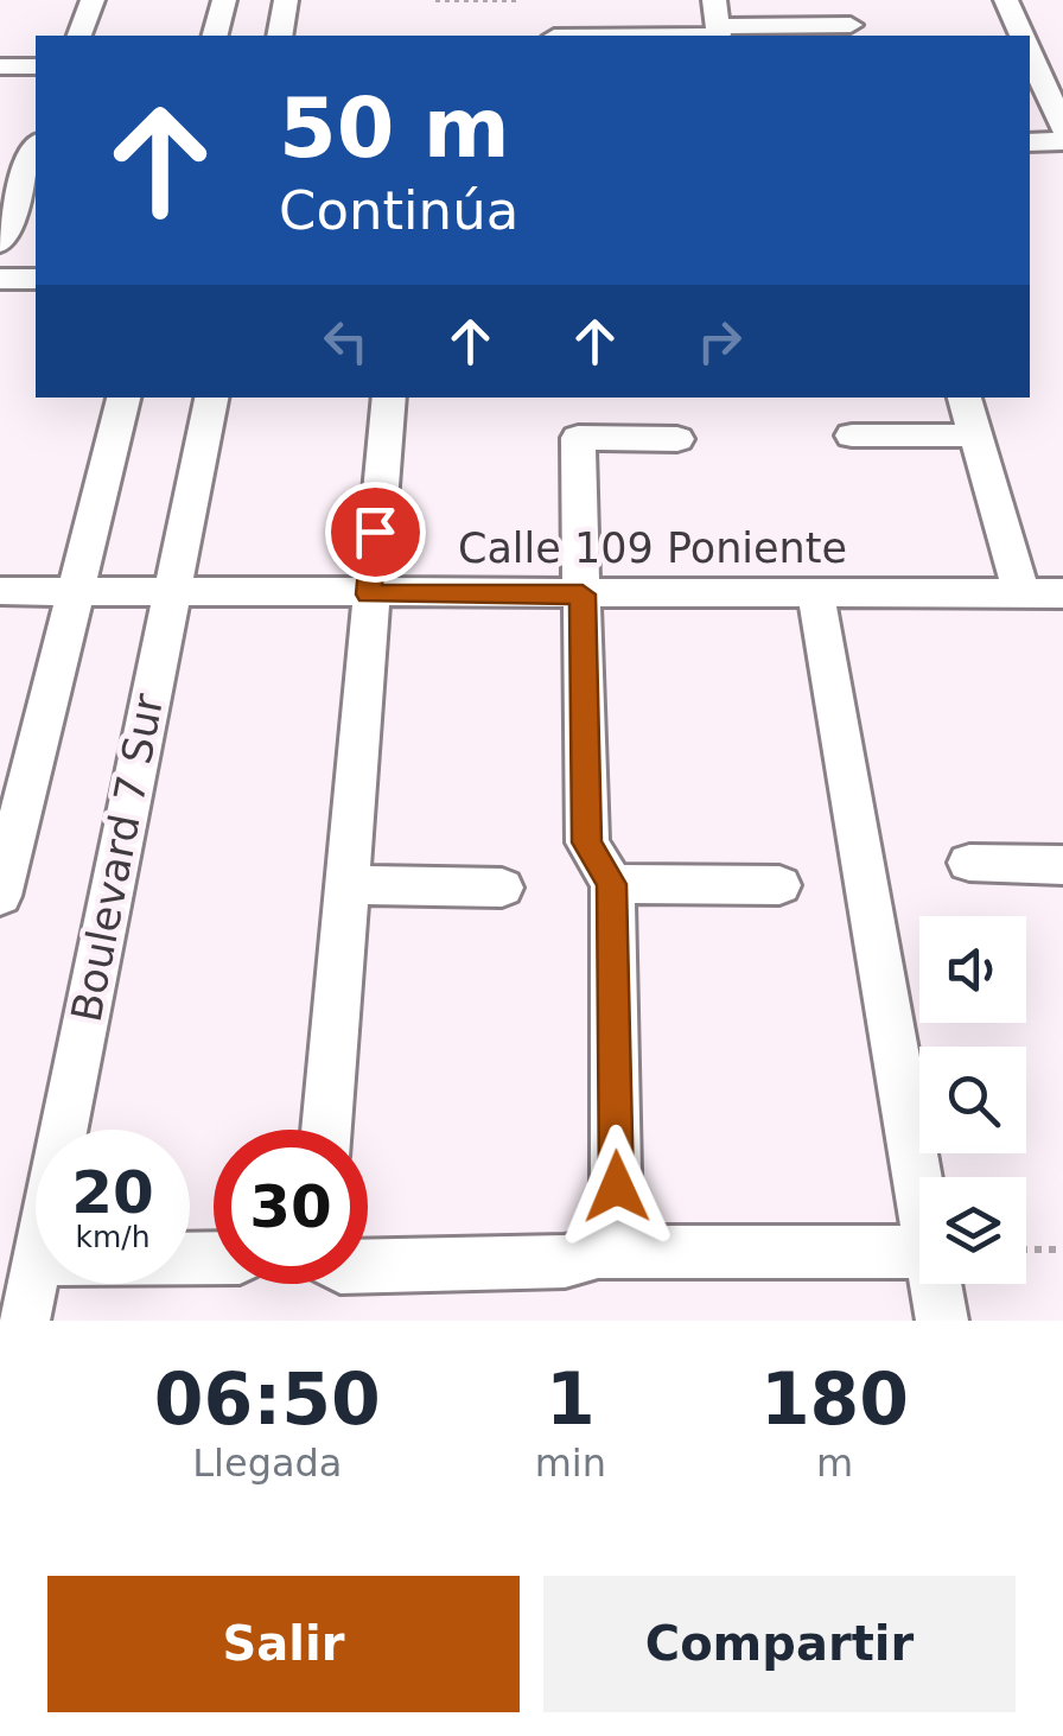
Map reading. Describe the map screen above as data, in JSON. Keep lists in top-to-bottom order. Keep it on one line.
{"streets":{"street":["Calle 109 Poniente","Boulevard 7 Sur"]},"crossings":[["Calle 109 Poniente","Boulevard 7 Sur"]],"page":{"turn":["50 m","Continúa"],"speed":"20 km/h","limit":"30","eta":["06:50","Llegada","1","min","180","m"],"buttons":["Salir","Compartir"]}}
